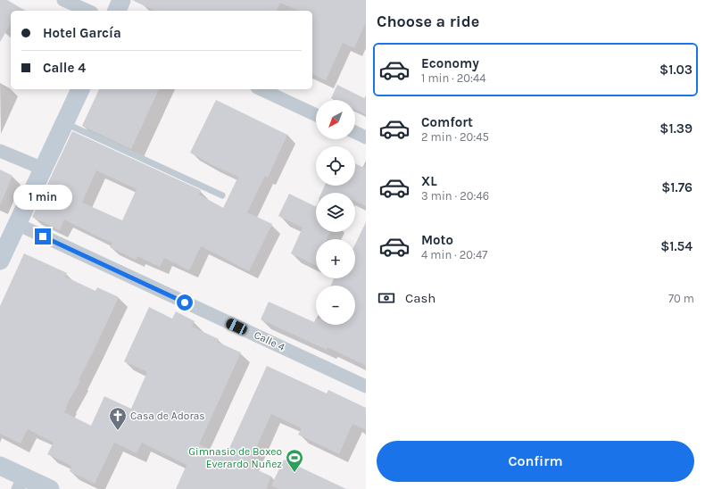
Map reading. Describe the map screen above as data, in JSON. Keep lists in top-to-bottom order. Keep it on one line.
{"streets":{"street":["Calle 4"]},"places":{"church":["Casa de Adoras"],"sports":["Gimnasio de Boxeo Everardo Nuñez"]},"north":"bottom left","page":{"heading":"Choose a ride","banner":["Hotel García","Calle 4"],"list":[{"name":"Economy","note":"1 min · 20:44","value":"$1.03"},{"name":"Comfort","note":"2 min · 20:45","value":"$1.39"},{"name":"XL","note":"3 min · 20:46","value":"$1.76"},{"name":"Moto","note":"4 min · 20:47","value":"$1.54"}],"map_buttons":["+","−"],"bubble":"1 min","pay":["Cash","70 m"],"buttons":"Confirm"}}
